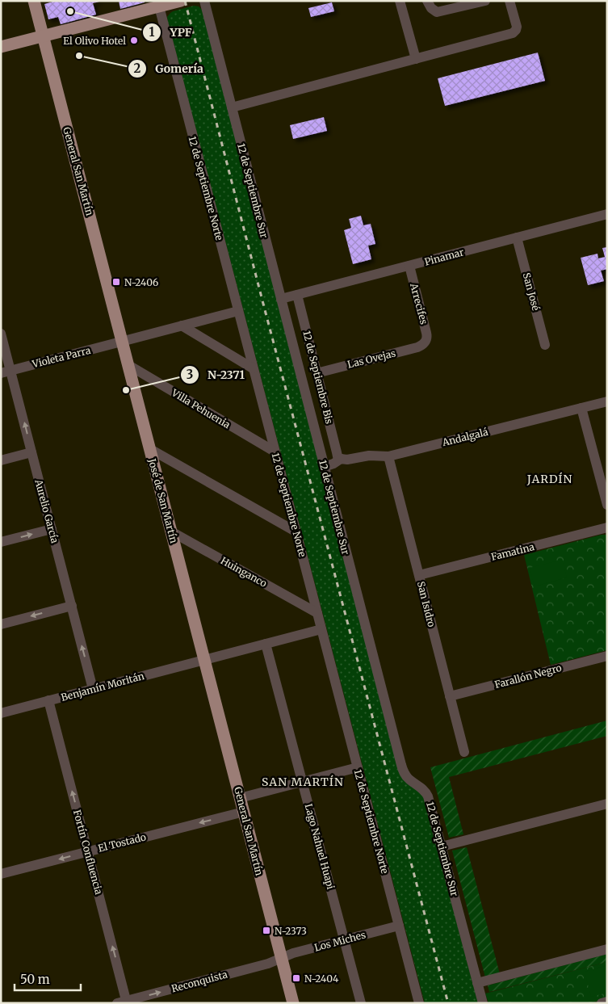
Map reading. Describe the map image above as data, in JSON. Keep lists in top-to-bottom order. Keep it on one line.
{"streets":{"main road":["General San Martín","José de San Martín"],"street":["12 de Septiembre Norte","12 de Septiembre Sur","Pinamar","San José","Arrecifes","Violeta Parra","Las Ovejas","12 de Septiembre Bis","Villa Pehuenia","Andalgalá","Aurelio García","Famatina","Huinganco","San Isidro","Farallón Negro","Benjamín Moritán","El Tostado","Lago Nahuel Huapi","Fortín Confluencia","Los Miches","Reconquista"]},"crossings":[["General San Martín","Violeta Parra"],["General San Martín","José de San Martín"],["General San Martín","Benjamín Moritán"],["General San Martín","El Tostado"],["General San Martín","Los Miches"],["General San Martín","Reconquista"],["12 de Septiembre Norte","Villa Pehuenia"],["12 de Septiembre Norte","Huinganco"],["12 de Septiembre Norte","Los Miches"],["12 de Septiembre Sur","Pinamar"],["12 de Septiembre Sur","Andalgalá"],["Pinamar","San José"],["Pinamar","Arrecifes"],["Pinamar","12 de Septiembre Bis"],["Arrecifes","Las Ovejas"],["Violeta Parra","José de San Martín"],["Violeta Parra","Aurelio García"],["Las Ovejas","12 de Septiembre Bis"],["12 de Septiembre Bis","Andalgalá"],["Villa Pehuenia","José de San Martín"],["Andalgalá","San Isidro"],["José de San Martín","Huinganco"],["José de San Martín","Benjamín Moritán"],["Aurelio García","Benjamín Moritán"],["Famatina","San Isidro"],["San Isidro","Farallón Negro"],["Benjamín Moritán","Fortín Confluencia"],["El Tostado","Fortín Confluencia"],["Lago Nahuel Huapi","Los Miches"],["Fortín Confluencia","Reconquista"],["Los Miches","Reconquista"]],"one_way":["Aurelio García","El Tostado","Fortín Confluencia","Reconquista"],"districts":["JARDÍN","SAN MARTÍN"],"places":{"other":["YPF","El Olivo Hotel","Gomería","N-2371"],"transit":["N-2406","N-2373","N-2404"]},"scale_bar":"50 m"}
